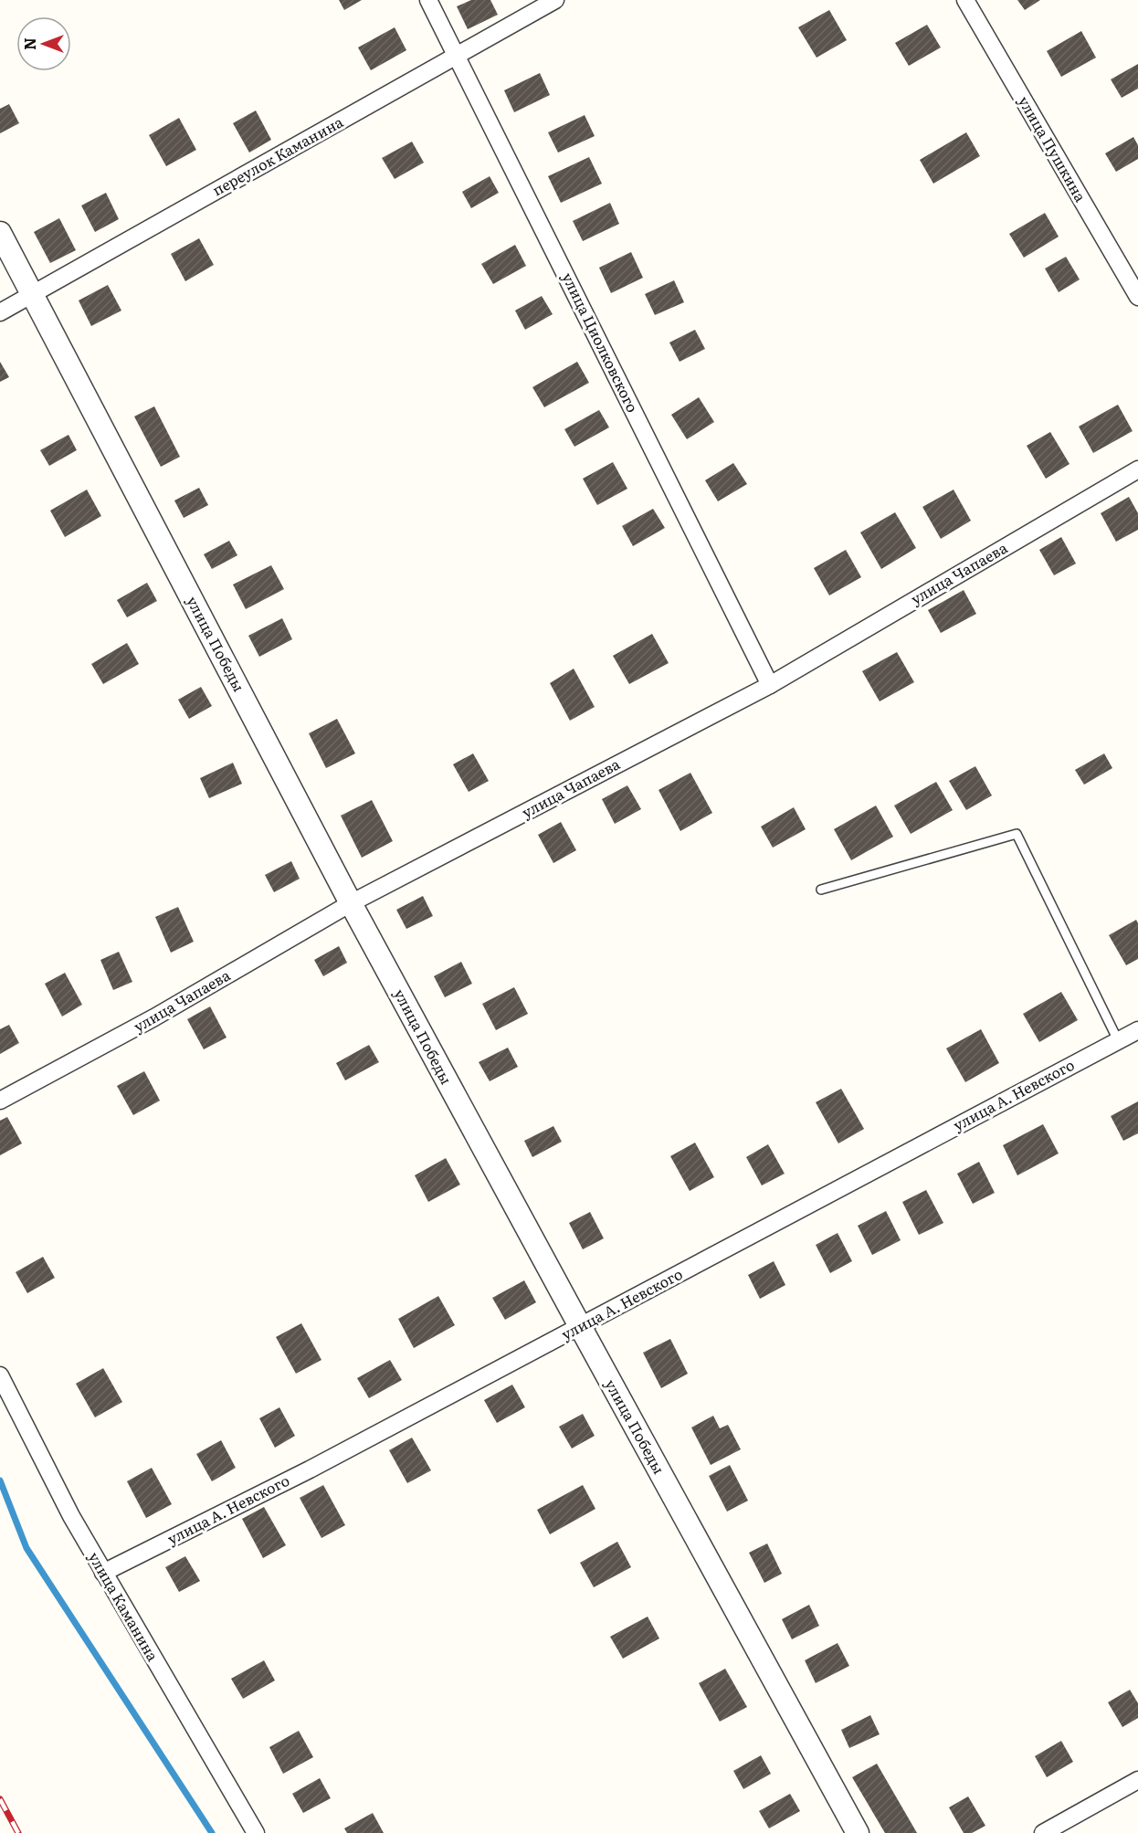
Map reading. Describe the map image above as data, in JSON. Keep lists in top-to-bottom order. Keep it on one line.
{"streets":{"street":["улица Пушкина","переулок Каманина","улица Циолковского","улица Чапаева","улица Победы","улица А. Невского","улица Каманина"]},"crossings":[["переулок Каманина","улица Циолковского"],["переулок Каманина","улица Победы"],["улица Циолковского","улица Чапаева"],["улица Чапаева","улица Победы"],["улица Победы","улица А. Невского"],["улица А. Невского","улица Каманина"]],"north":"left"}
